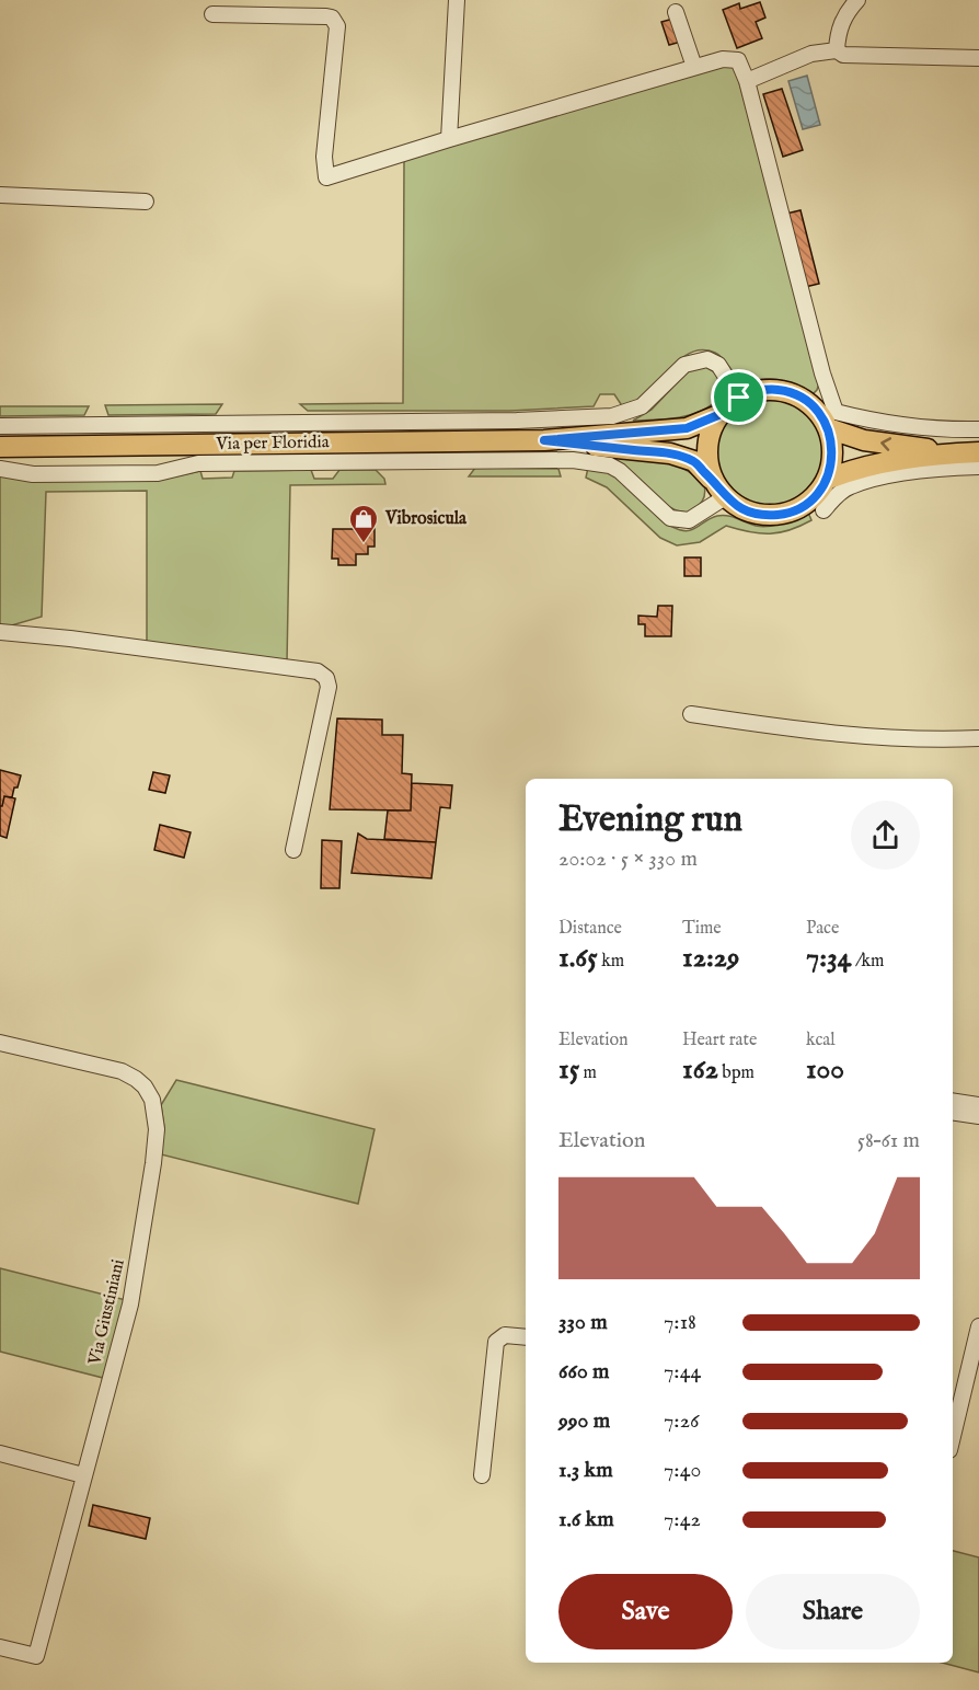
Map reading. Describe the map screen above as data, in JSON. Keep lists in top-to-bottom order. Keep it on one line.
{"streets":{"main road":["Via per Floridia"],"street":["Via Giustiniani"]},"places":{"shop":["Vibrosicula"]},"page":{"heading":["Evening run","20:02 · 5 × 330 m"],"stats":[["Distance","1.65 km"],["Time","12:29"],["Pace","7:34 /km"],["Elevation","15 m"],["Heart rate","162 bpm"],["kcal","100"]],"chart":["Elevation","58–61 m"],"list":[{"name":"330 m","note":"7:18"},{"name":"660 m","note":"7:44"},{"name":"990 m","note":"7:26"},{"name":"1.3 km","note":"7:40"},{"name":"1.6 km","note":"7:42"}],"buttons":["Save","Share"]}}
